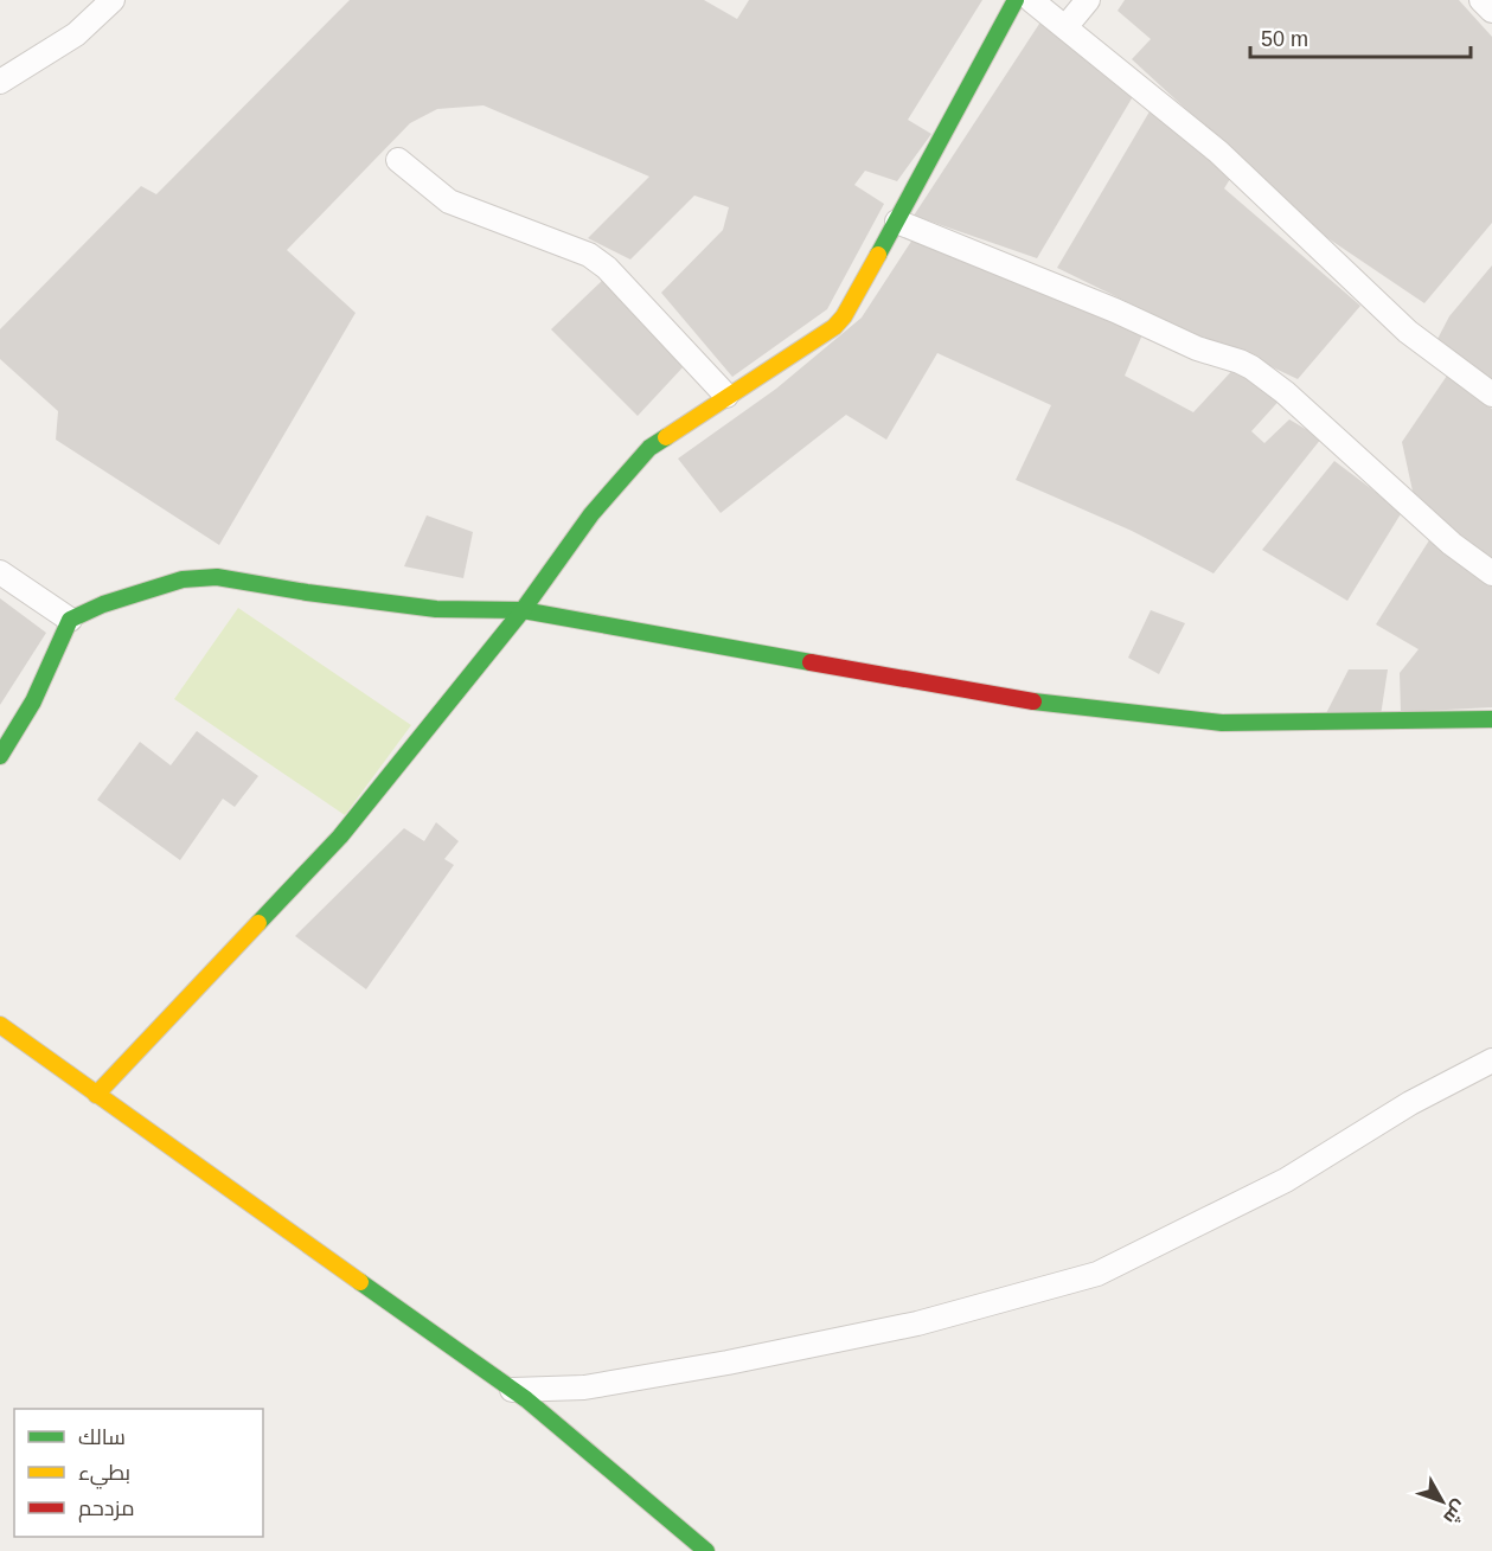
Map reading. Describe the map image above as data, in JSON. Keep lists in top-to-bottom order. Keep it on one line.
{"legend":["سالك","بطيء","مزدحم"],"scale_bar":"50 m","north":"bottom right"}
